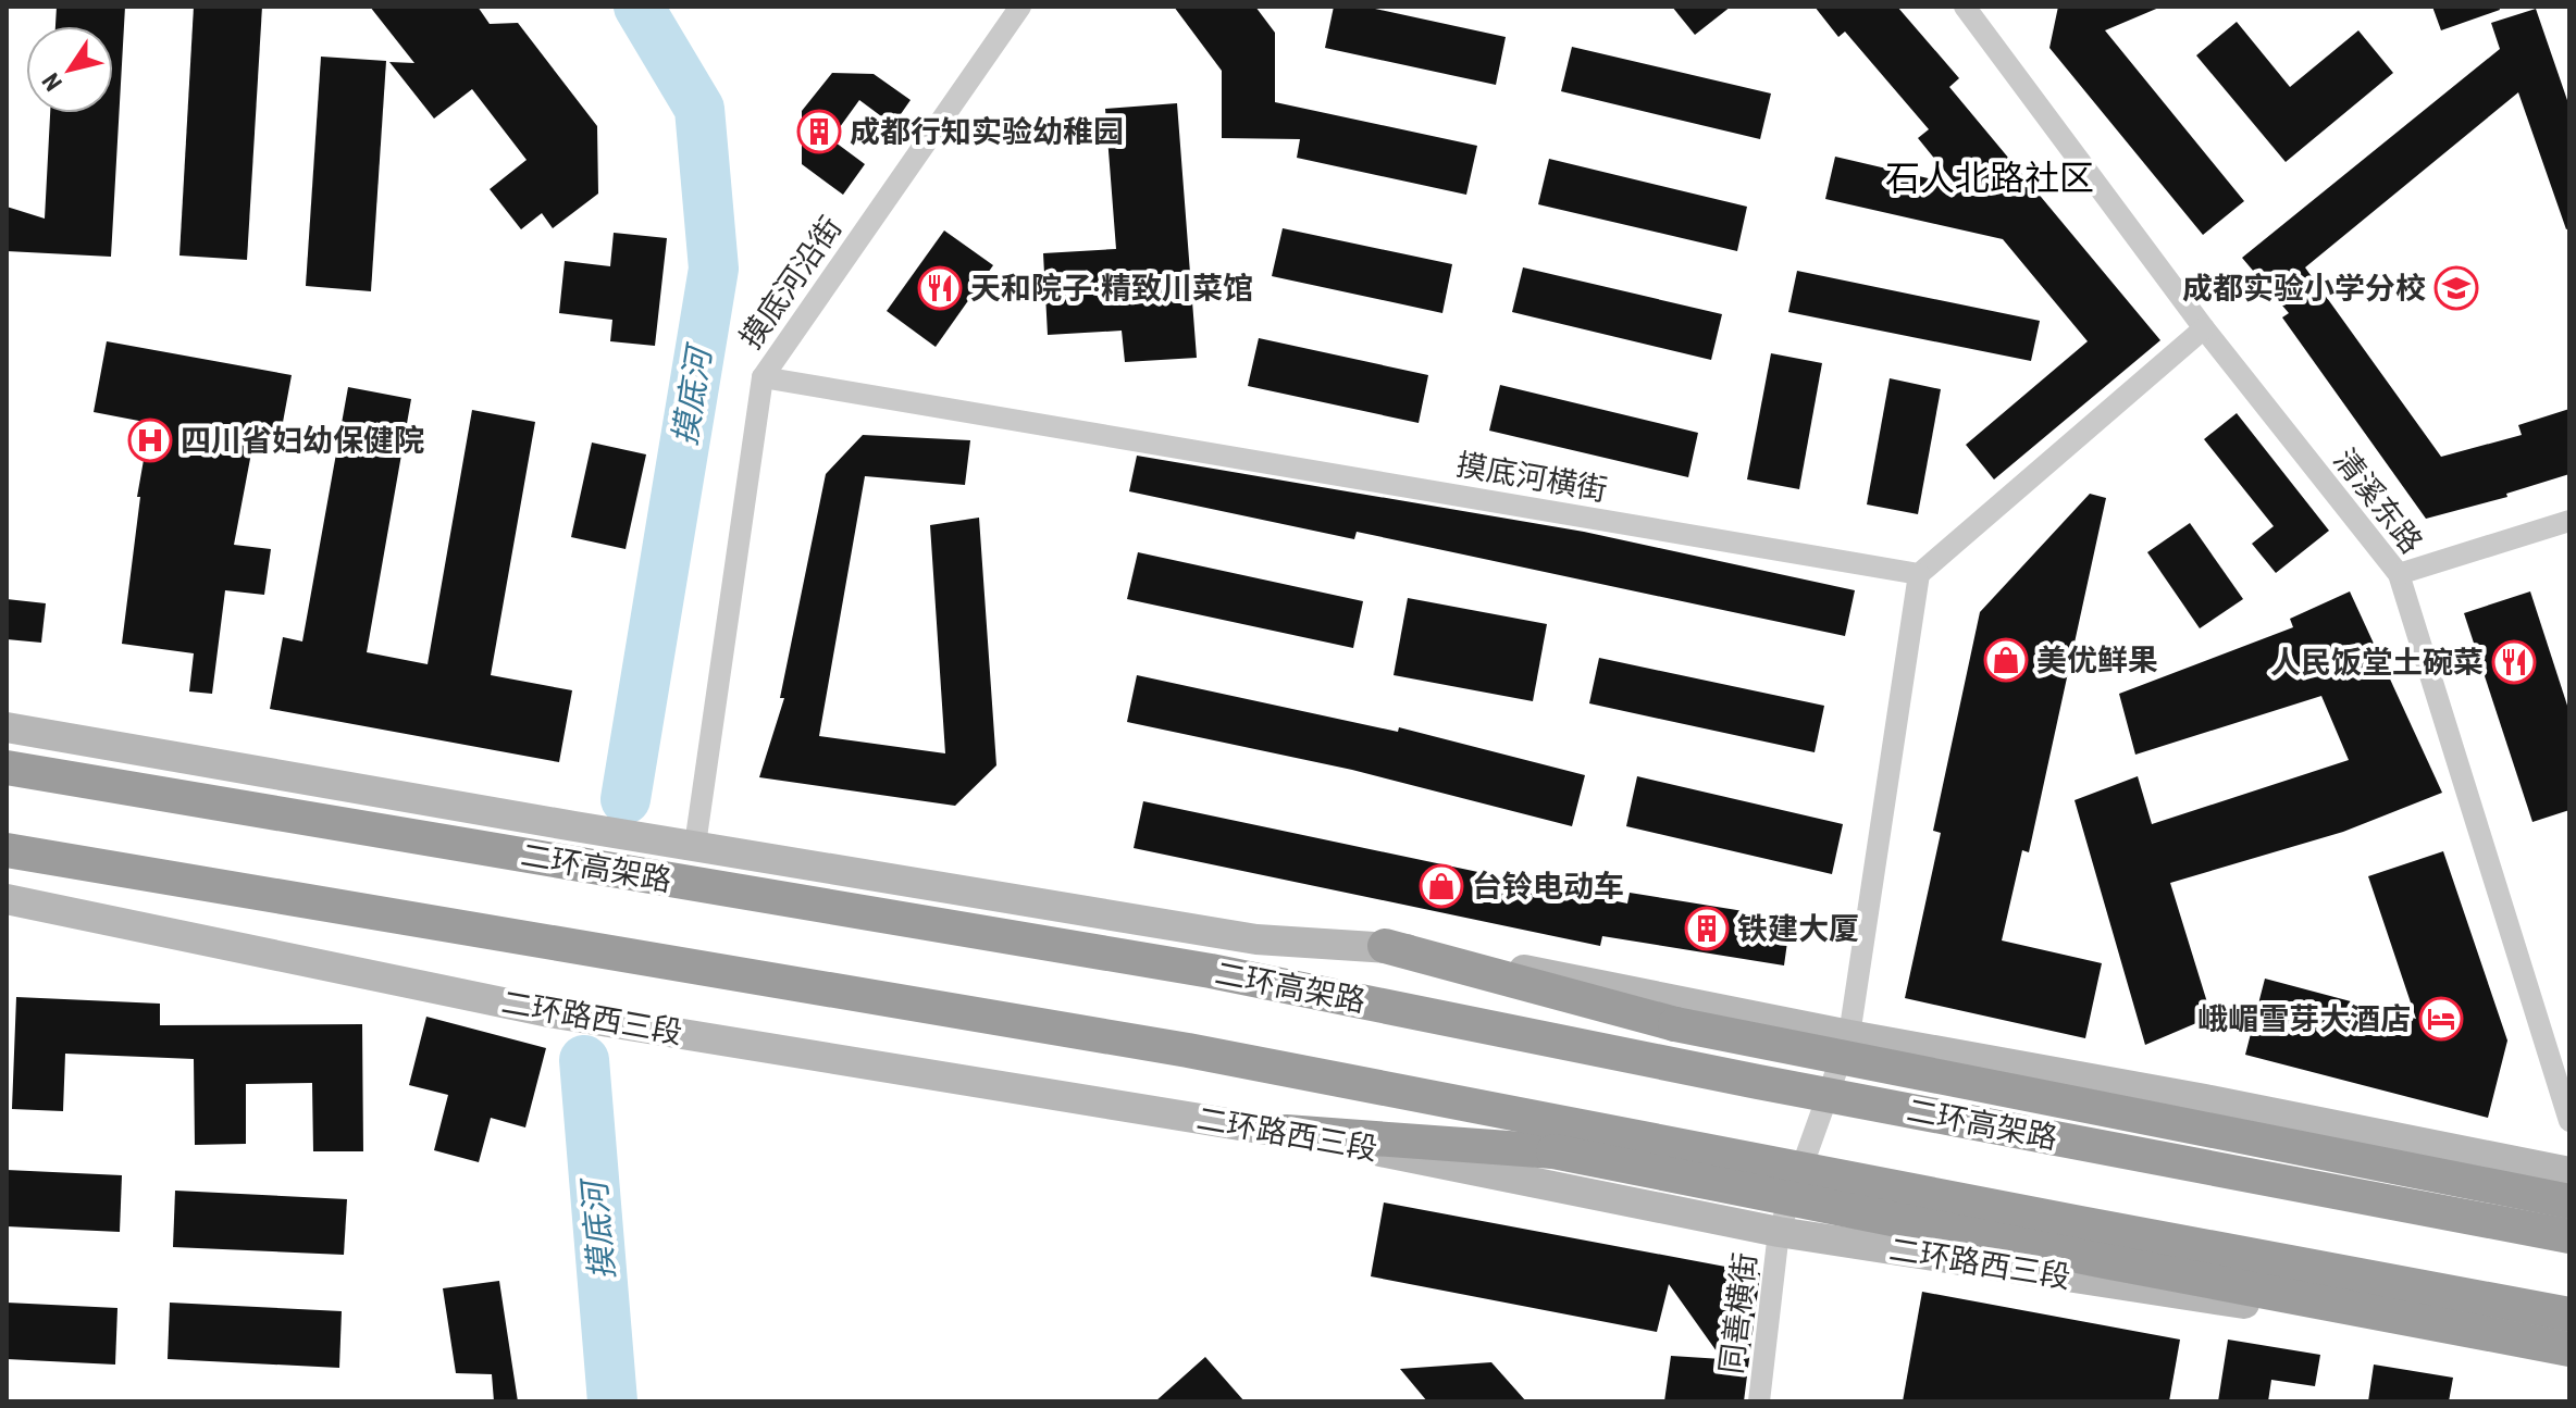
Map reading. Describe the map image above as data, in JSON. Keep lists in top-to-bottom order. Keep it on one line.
{"streets":{"highway":["二环高架路"],"main road":["二环路西三段"],"street":["摸底河沿街","摸底河横街","清溪东路","同善横街"]},"crossings":[["摸底河沿街","摸底河横街"],["摸底河横街","同善横街"],["二环路西三段","同善横街"]],"districts":["石人北路社区"],"water":["摸底河"],"places":{"building":["成都行知实验幼稚园","铁建大厦"],"restaurant":["天和院子·精致川菜馆","人民饭堂土碗菜"],"school or university":["成都实验小学分校"],"hospital":["四川省妇幼保健院"],"shop":["美优鲜果","台铃电动车"],"hotel":["峨嵋雪芽大酒店"]},"north":"bottom left"}
